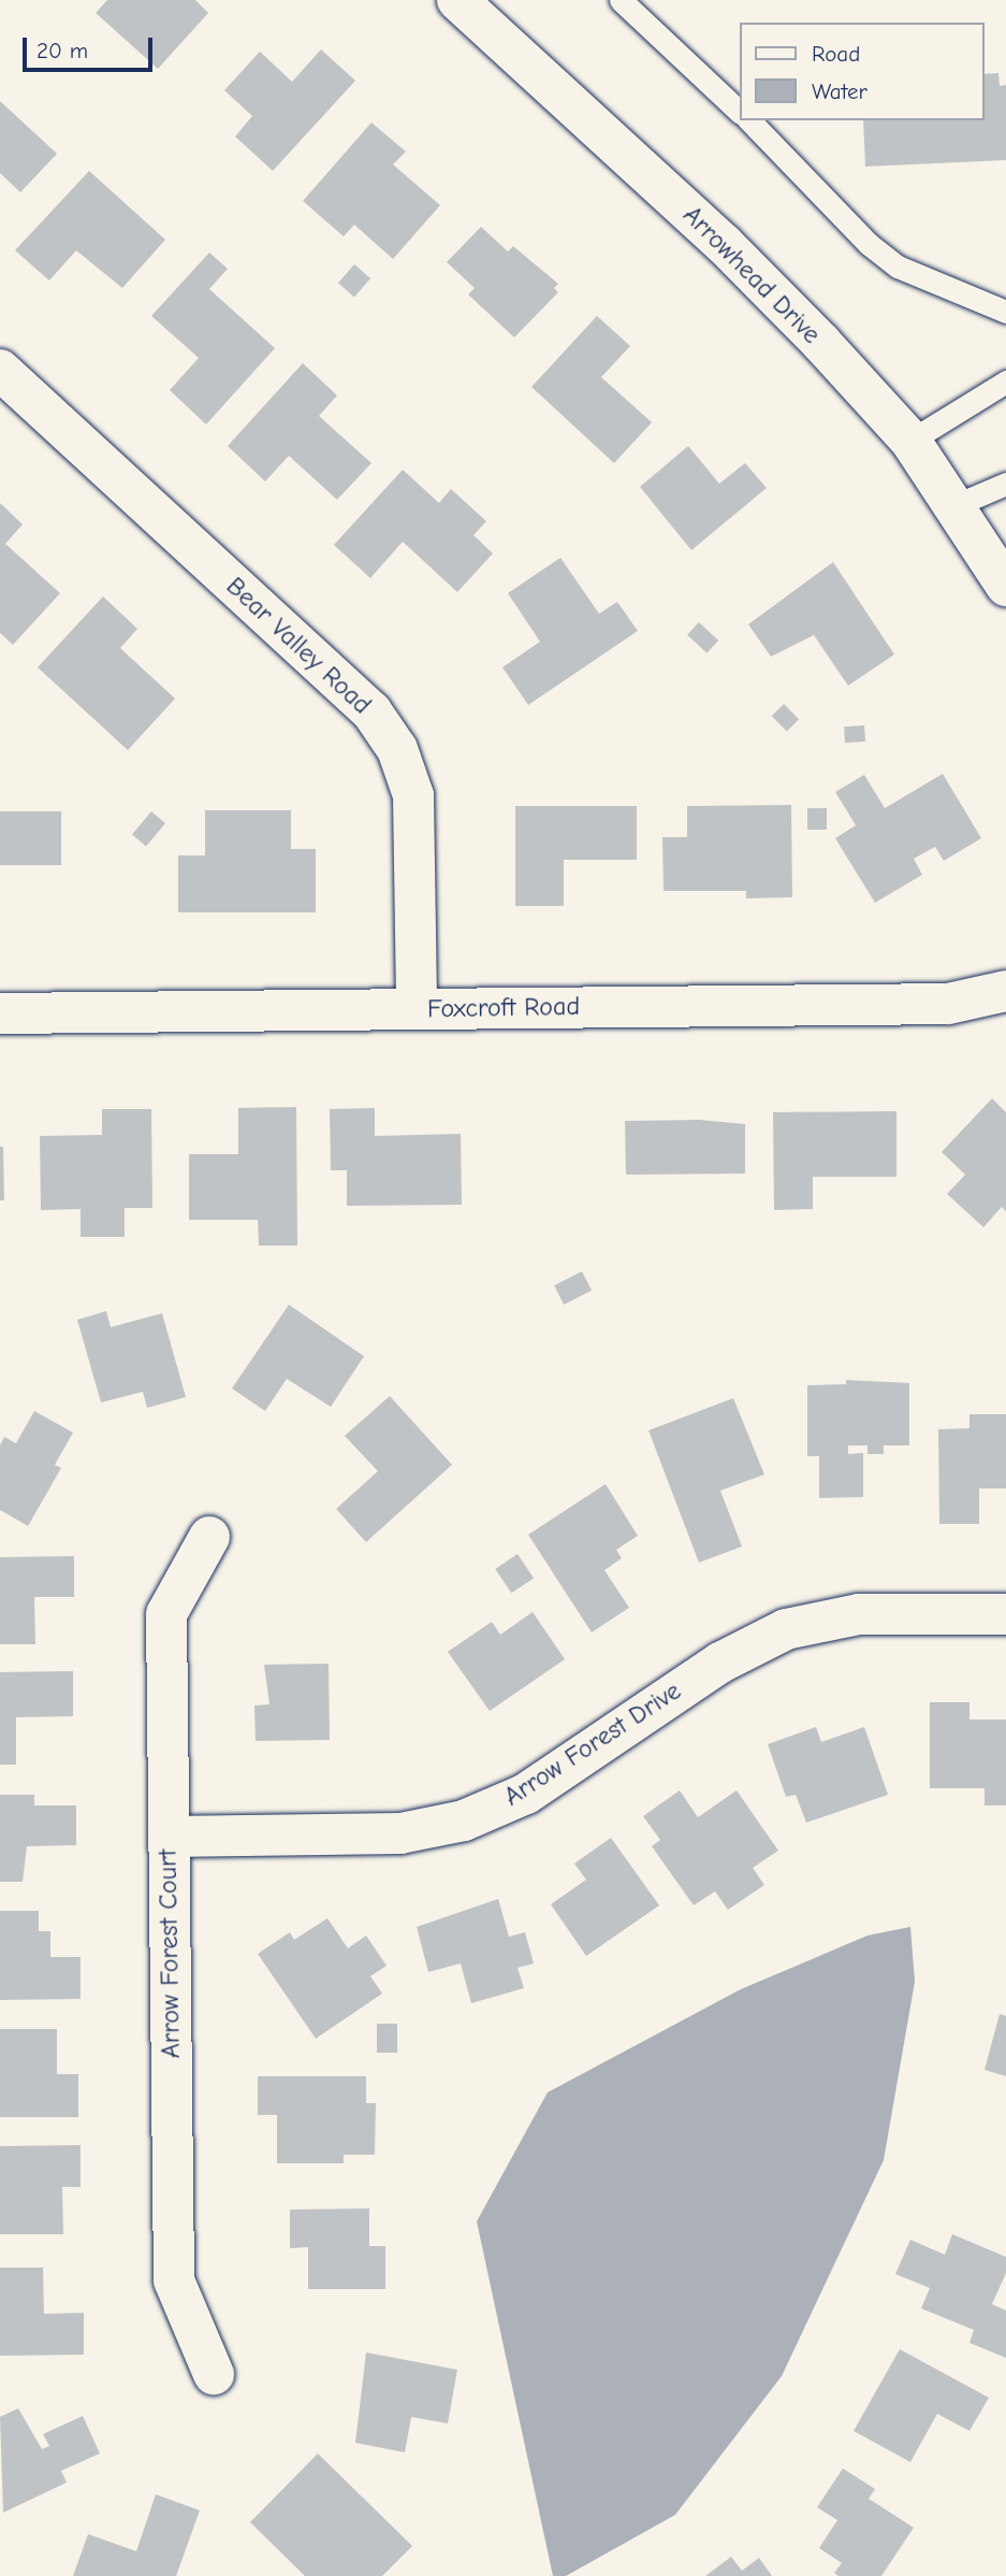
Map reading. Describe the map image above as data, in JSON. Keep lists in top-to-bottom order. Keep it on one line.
{"streets":{"street":["Arrowhead Drive","Bear Valley Road","Foxcroft Road","Arrow Forest Drive","Arrow Forest Court"]},"crossings":[["Bear Valley Road","Foxcroft Road"],["Arrow Forest Drive","Arrow Forest Court"]],"legend":["Road","Water"],"scale_bar":"20 m"}
